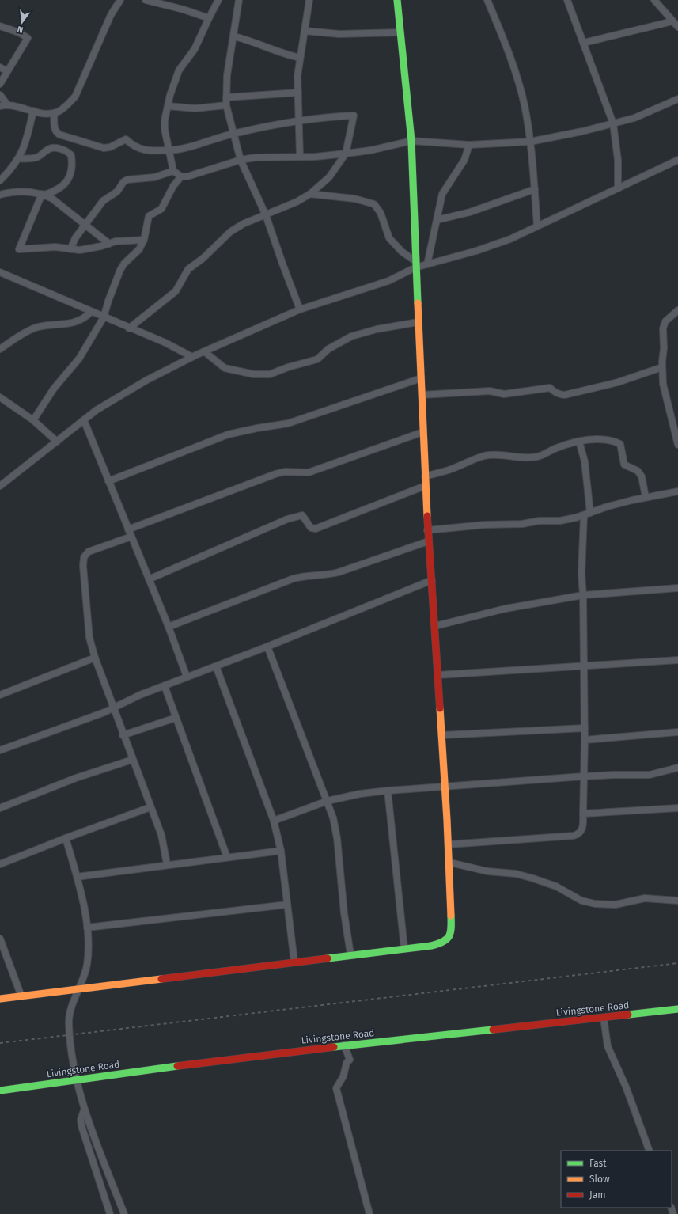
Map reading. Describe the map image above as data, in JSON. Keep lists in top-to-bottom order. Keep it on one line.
{"streets":{"main road":["Livingstone Road"]},"legend":["Fast","Slow","Jam"],"north":"bottom"}
